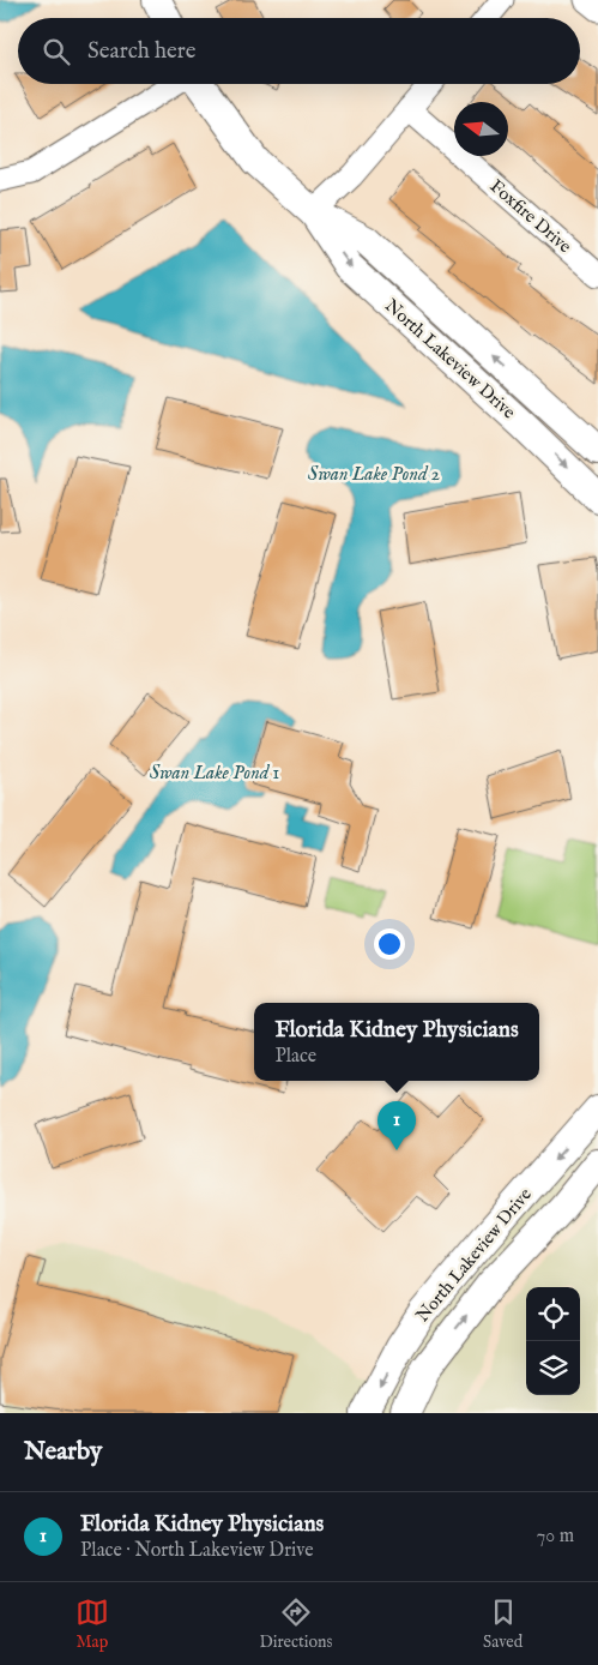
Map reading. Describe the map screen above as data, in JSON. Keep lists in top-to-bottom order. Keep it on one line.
{"streets":{"street":["Foxfire Drive","North Lakeview Drive"]},"water":["Swan Lake Pond 2","Swan Lake Pond 1"],"north":"left","page":{"search":"Search here","popup":["Florida Kidney Physicians","Place"],"pins":"1","heading":"Nearby","list":[{"mark":"1","name":"Florida Kidney Physicians","note":"Place · North Lakeview Drive","value":"70 m"}],"nav":["Map","Directions","Saved"]}}
